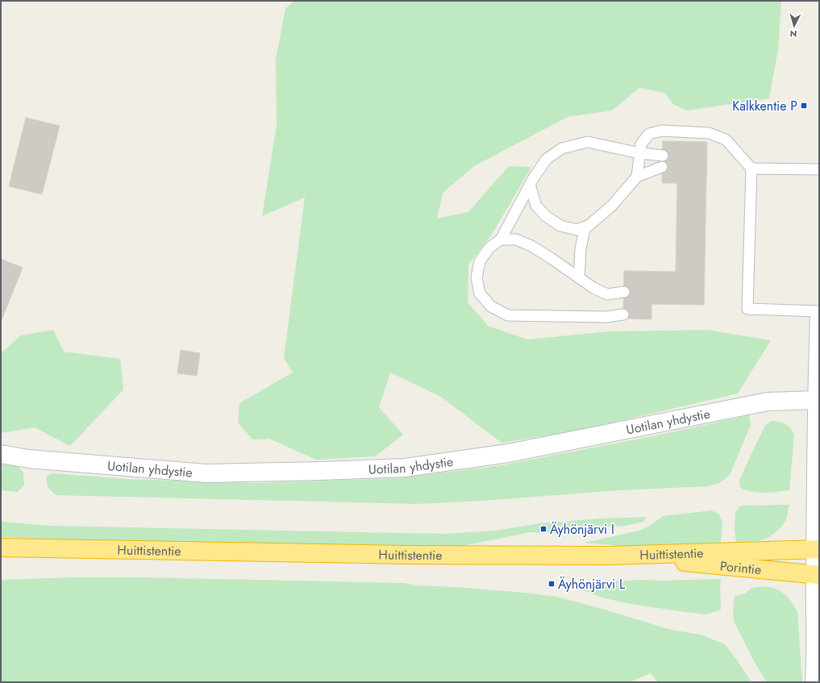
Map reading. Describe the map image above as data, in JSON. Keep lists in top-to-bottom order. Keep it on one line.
{"streets":{"highway":["Huittistentie","Porintie"],"main road":["Uotilan yhdystie"]},"crossings":[["Huittistentie","Porintie"]],"places":{"transit":["Kalkkentie P","Äyhönjärvi I","Äyhönjärvi L"]},"north":"bottom"}
